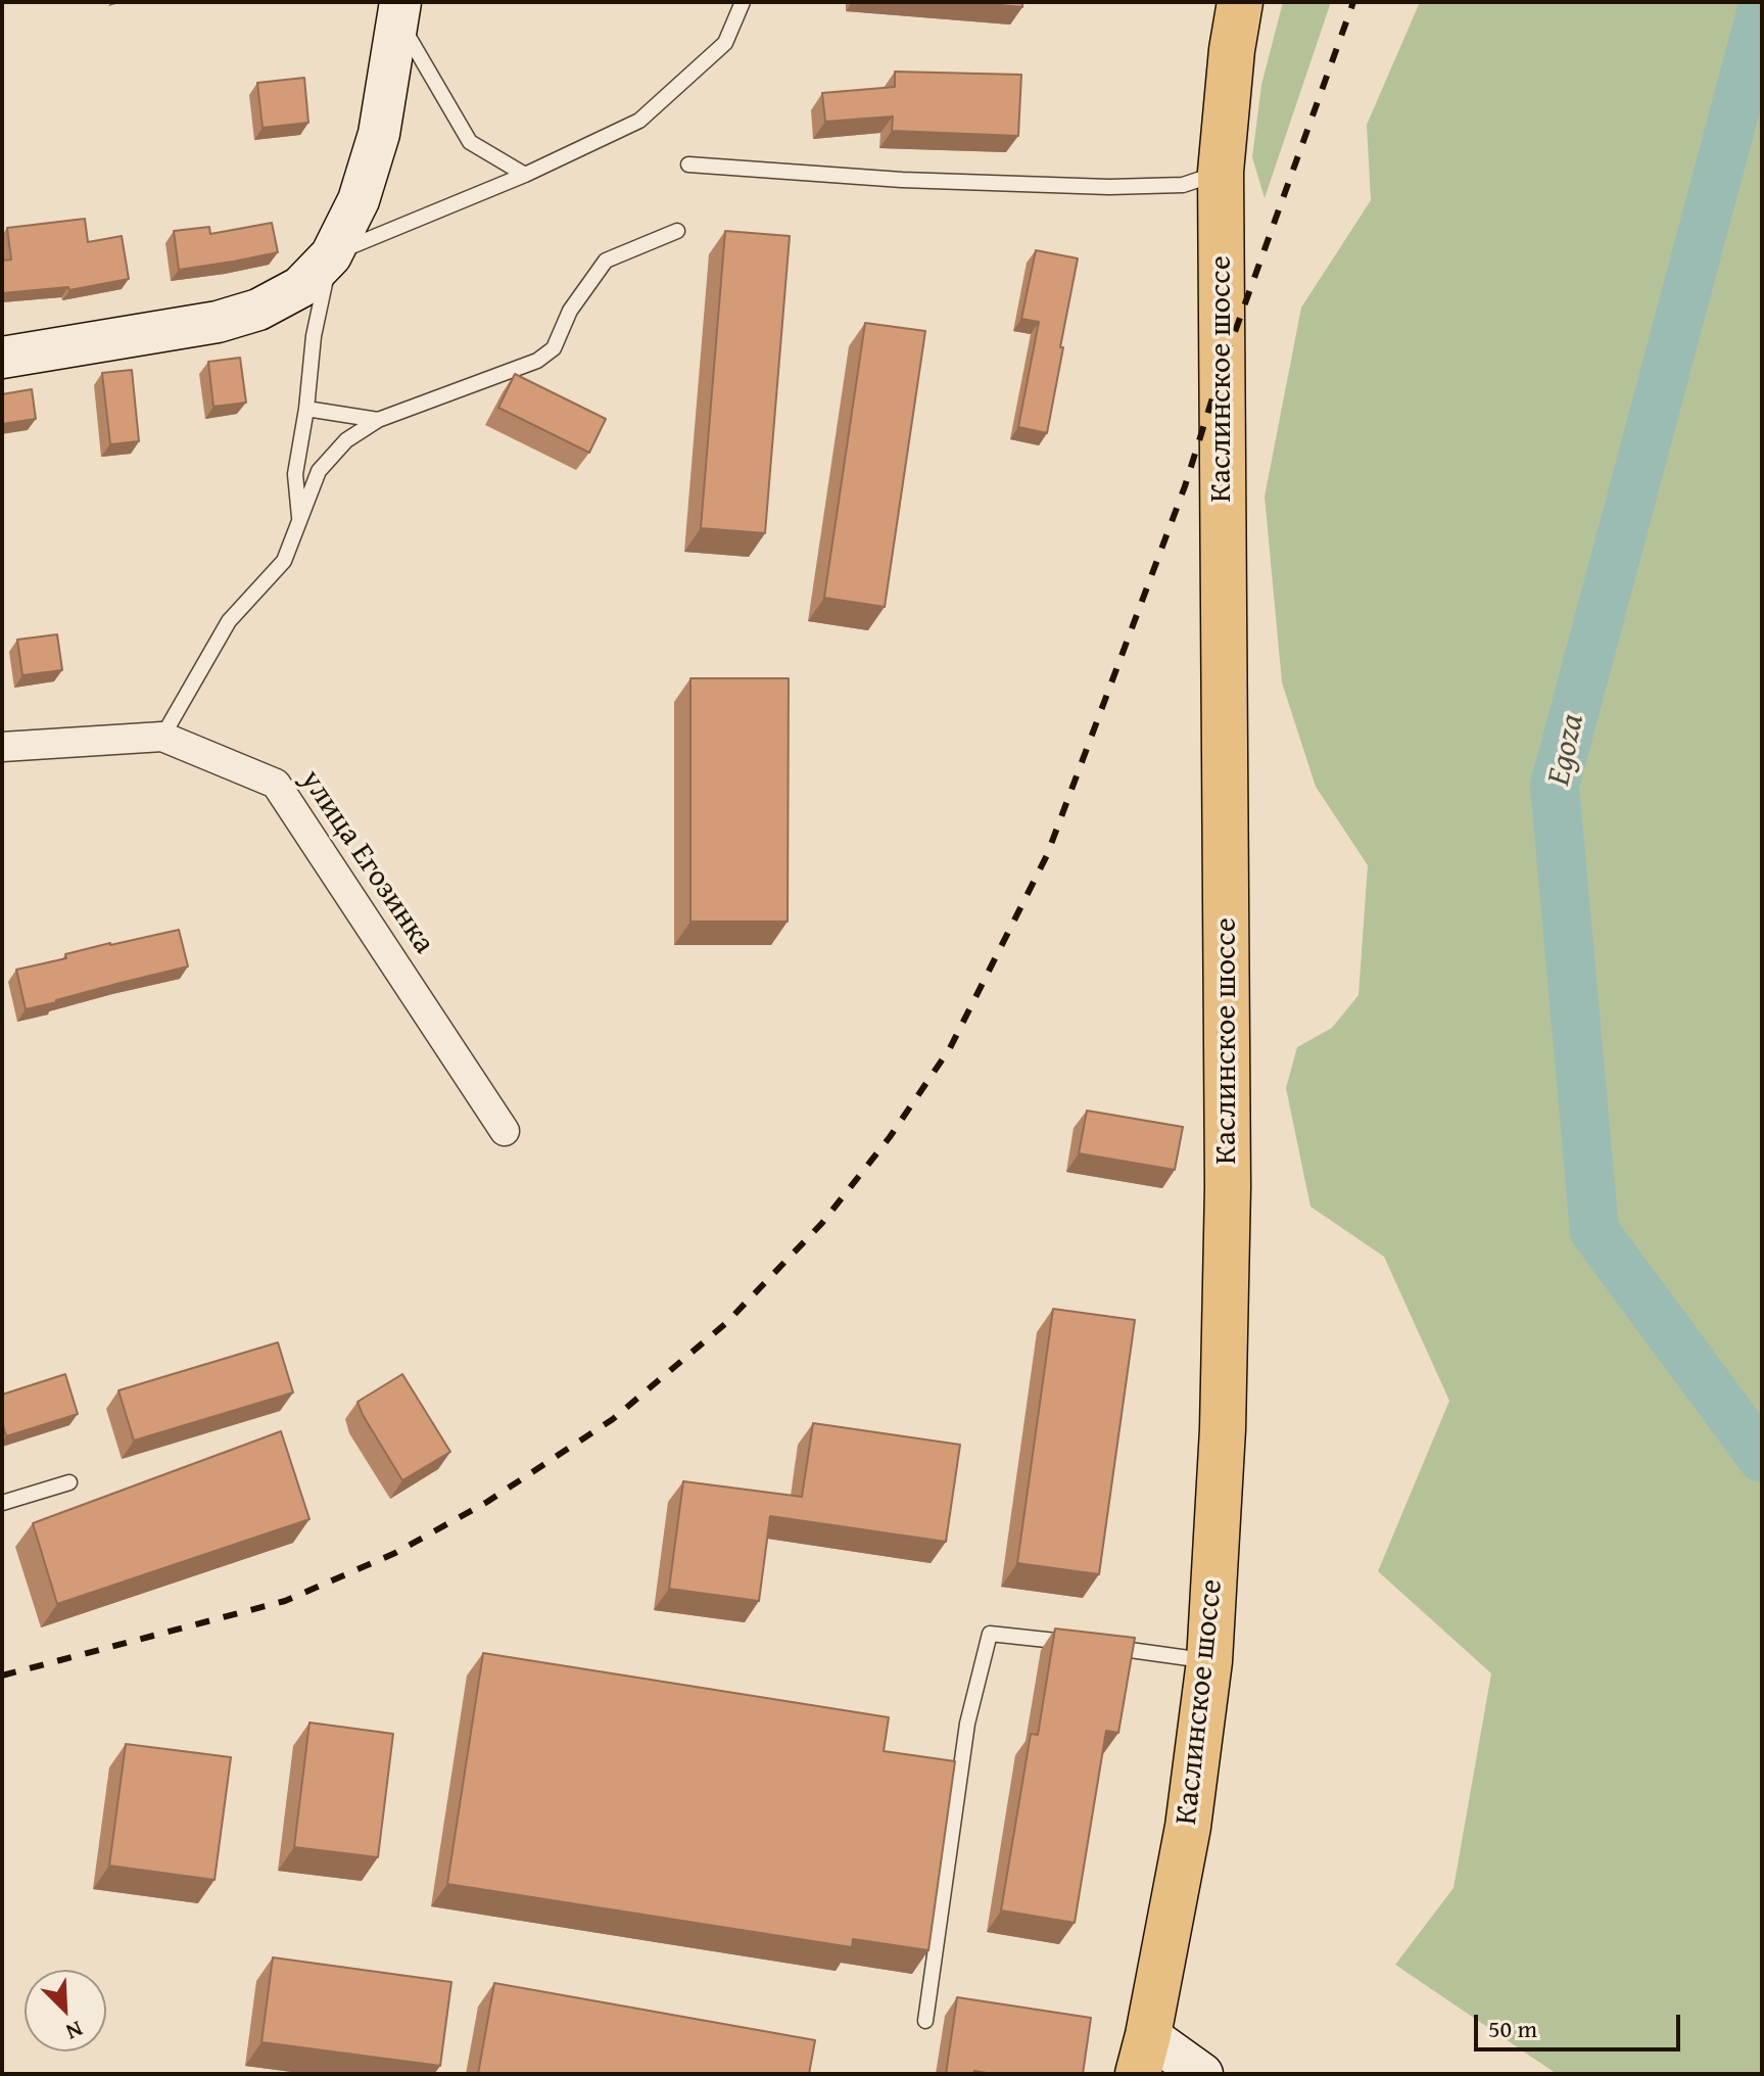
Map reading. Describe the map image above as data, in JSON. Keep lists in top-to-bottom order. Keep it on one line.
{"streets":{"main road":["Каслинское шоссе"],"street":["улица Егозинка"]},"water":["Egoza"],"scale_bar":"50 m","north":"bottom right"}
